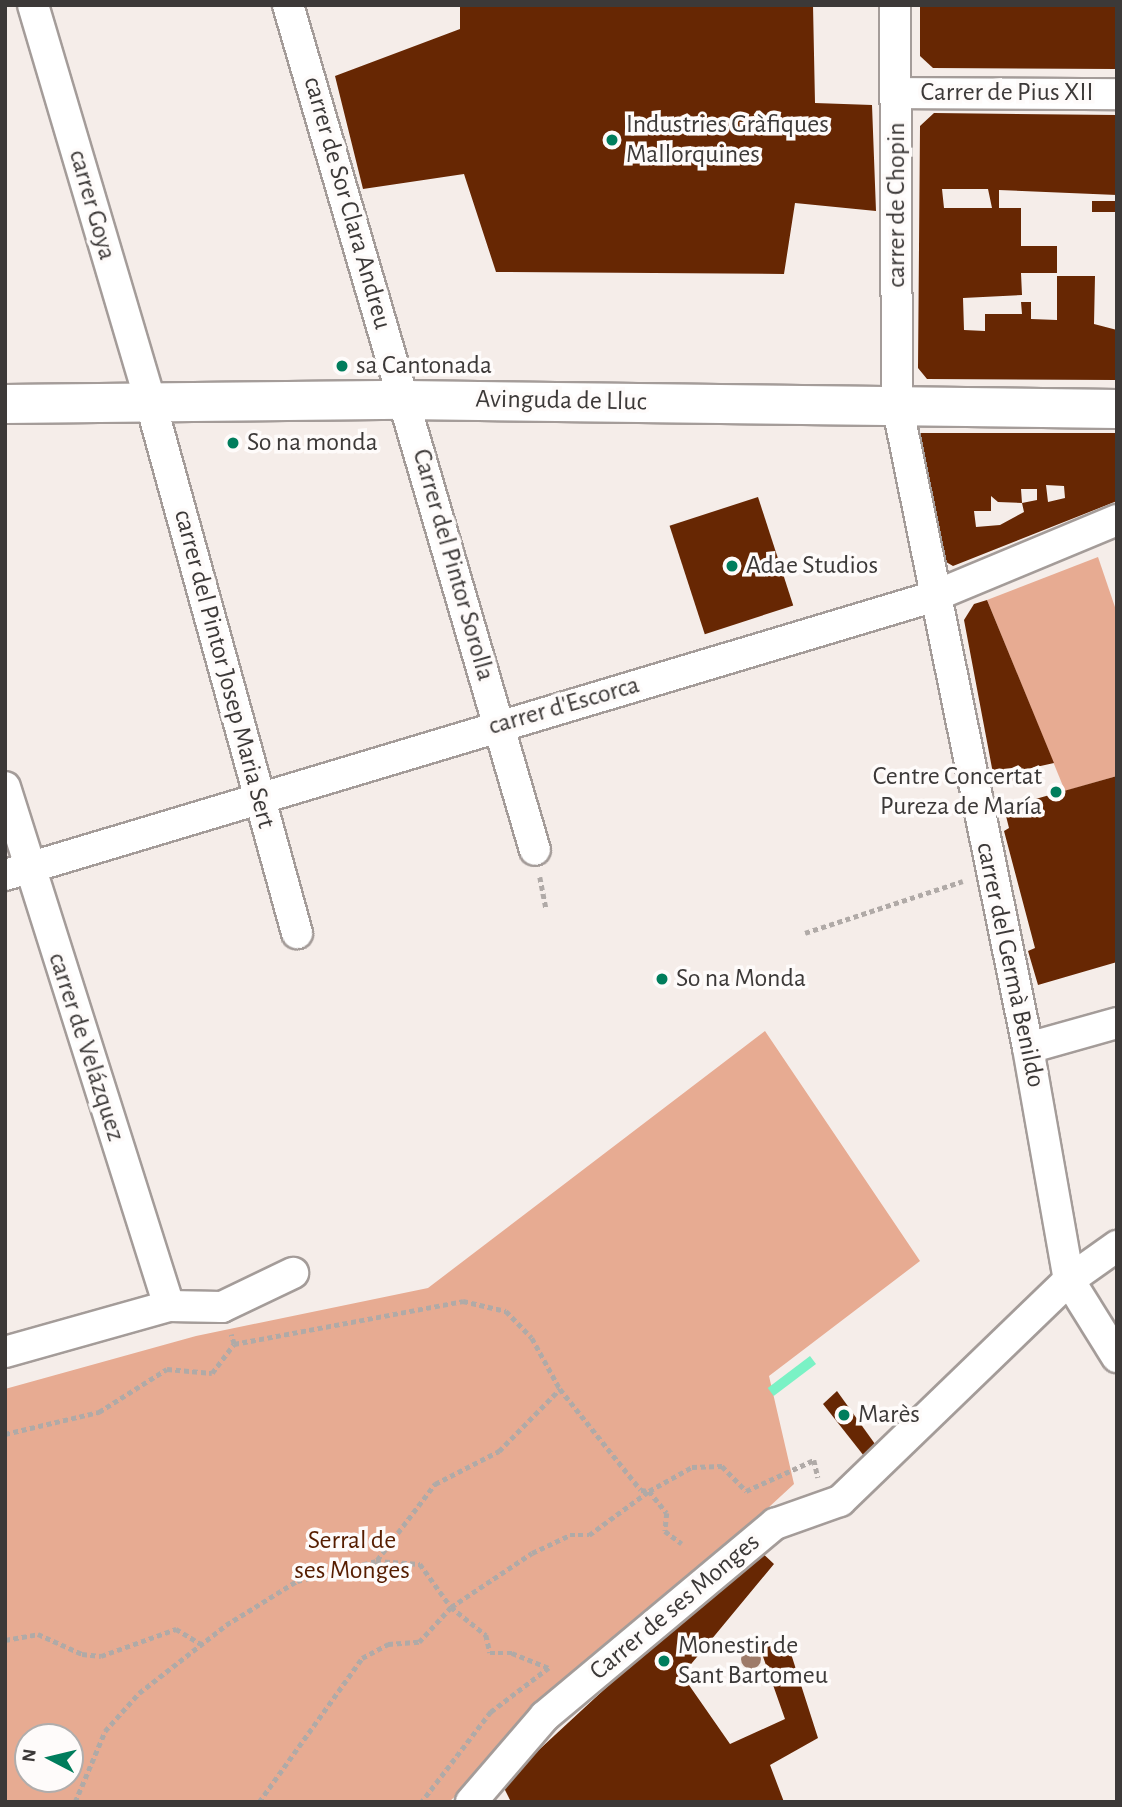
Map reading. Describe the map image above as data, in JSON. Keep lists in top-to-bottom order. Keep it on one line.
{"streets":{"main road":["Avinguda de Lluc"],"street":["Carrer de Pius XII","carrer de Sor Clara Andreu","carrer Goya","carrer de Chopin","Carrer del Pintor Sorolla","carrer del Pintor Josep Maria Sert","carrer d'Escorca","carrer del Germà Benildo","carrer de Velázquez","Carrer de ses Monges"]},"crossings":[["Carrer de Pius XII","carrer de Chopin"],["carrer de Sor Clara Andreu","Avinguda de Lluc"],["carrer de Sor Clara Andreu","Carrer del Pintor Sorolla"],["carrer Goya","Avinguda de Lluc"],["carrer Goya","carrer del Pintor Josep Maria Sert"],["carrer de Chopin","Avinguda de Lluc"],["carrer de Chopin","carrer del Germà Benildo"],["Avinguda de Lluc","Carrer del Pintor Sorolla"],["Avinguda de Lluc","carrer del Pintor Josep Maria Sert"],["Avinguda de Lluc","carrer del Germà Benildo"],["Carrer del Pintor Sorolla","carrer d'Escorca"],["carrer del Pintor Josep Maria Sert","carrer d'Escorca"],["carrer d'Escorca","carrer del Germà Benildo"],["carrer d'Escorca","carrer de Velázquez"],["carrer del Germà Benildo","Carrer de ses Monges"]],"parks":["Serral de ses Monges"],"places":["Industries Gràfiques Mallorquines","sa Cantonada","So na monda","Adae Studios","Centre Concertat Pureza de María","So na Monda","Marès","Monestir de Sant Bartomeu"],"north":"left"}
